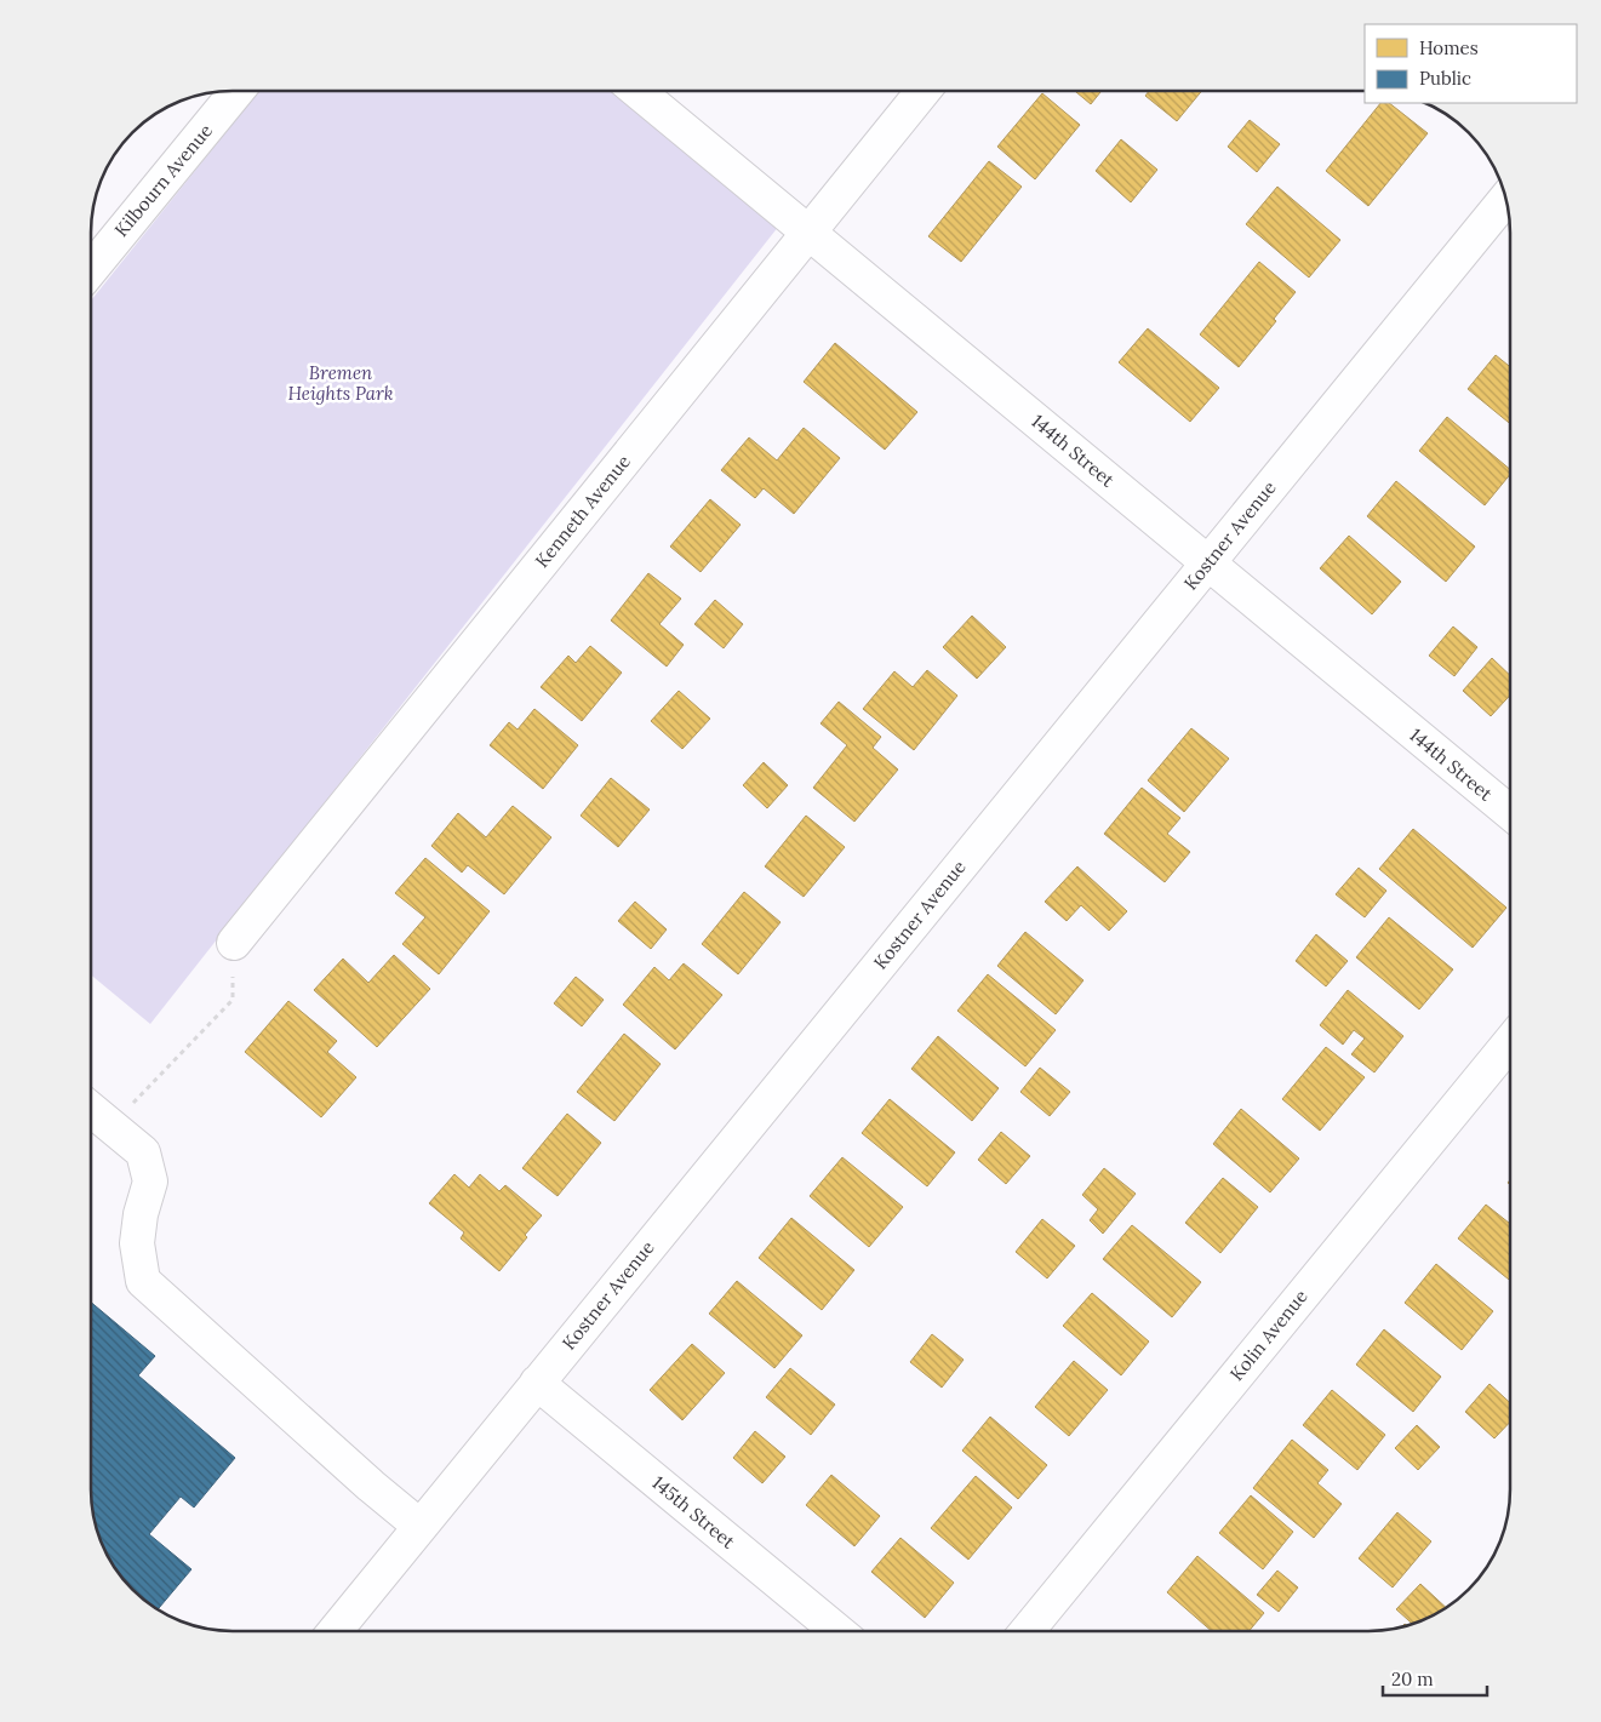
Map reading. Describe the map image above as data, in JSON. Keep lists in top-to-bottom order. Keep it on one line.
{"streets":{"street":["Kilbourn Avenue","144th Street","Kenneth Avenue","Kostner Avenue","Kolin Avenue","145th Street"]},"crossings":[["144th Street","Kenneth Avenue"],["144th Street","Kostner Avenue"],["Kostner Avenue","145th Street"]],"parks":["Bremen Heights Park"],"legend":["Homes","Public"],"scale_bar":"20 m"}
